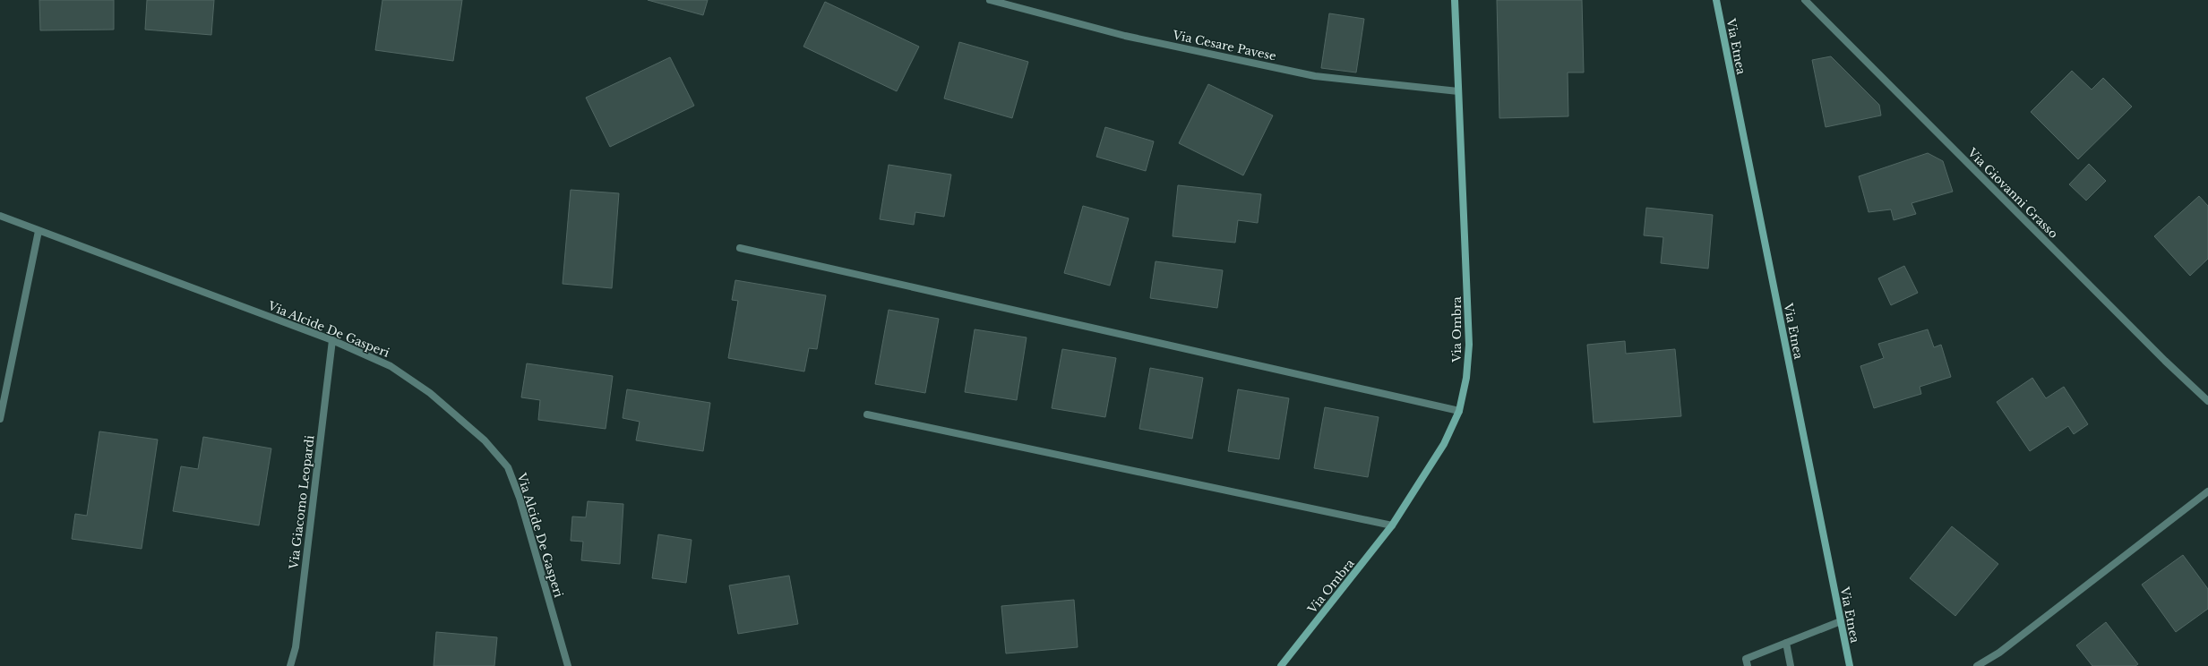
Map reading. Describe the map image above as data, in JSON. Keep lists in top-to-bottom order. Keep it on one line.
{"streets":{"main road":["Via Etnea","Via Ombra"],"street":["Via Cesare Pavese","Via Giovanni Grasso","Via Alcide De Gasperi","Via Giacomo Leopardi"]},"crossings":[["Via Cesare Pavese","Via Ombra"],["Via Alcide De Gasperi","Via Giacomo Leopardi"]]}
